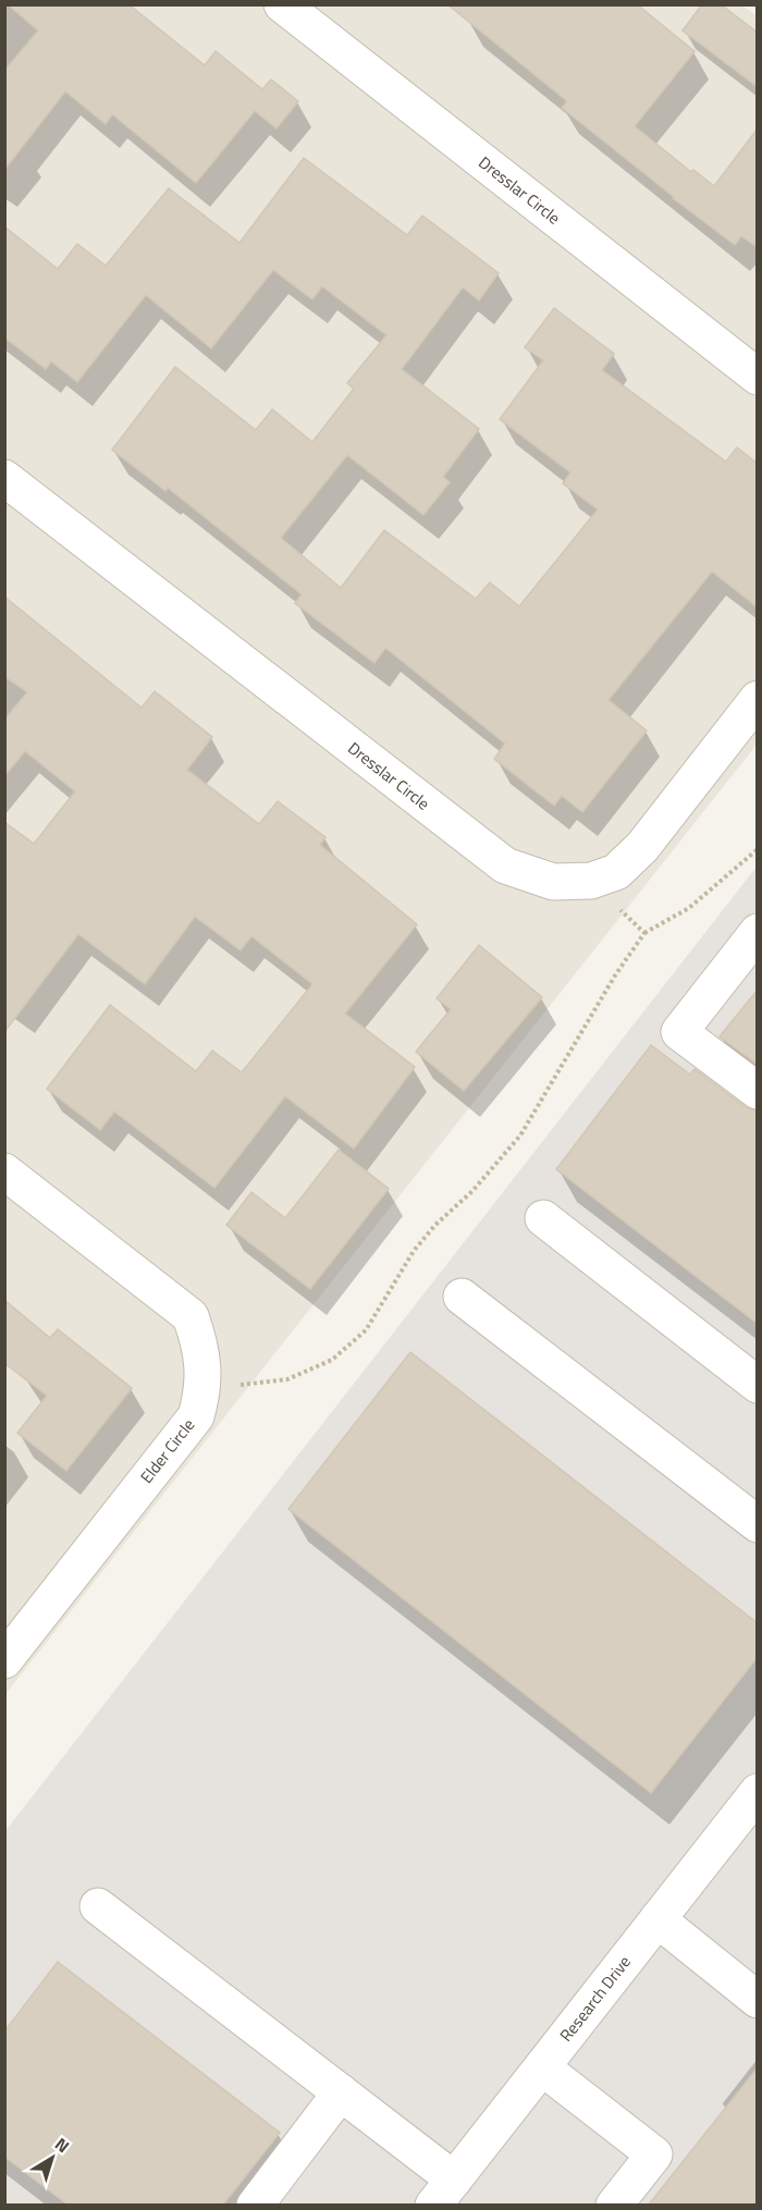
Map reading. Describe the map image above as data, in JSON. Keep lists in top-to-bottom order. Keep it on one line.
{"streets":{"street":["Dresslar Circle","Elder Circle","Research Drive"]},"north":"top right"}
